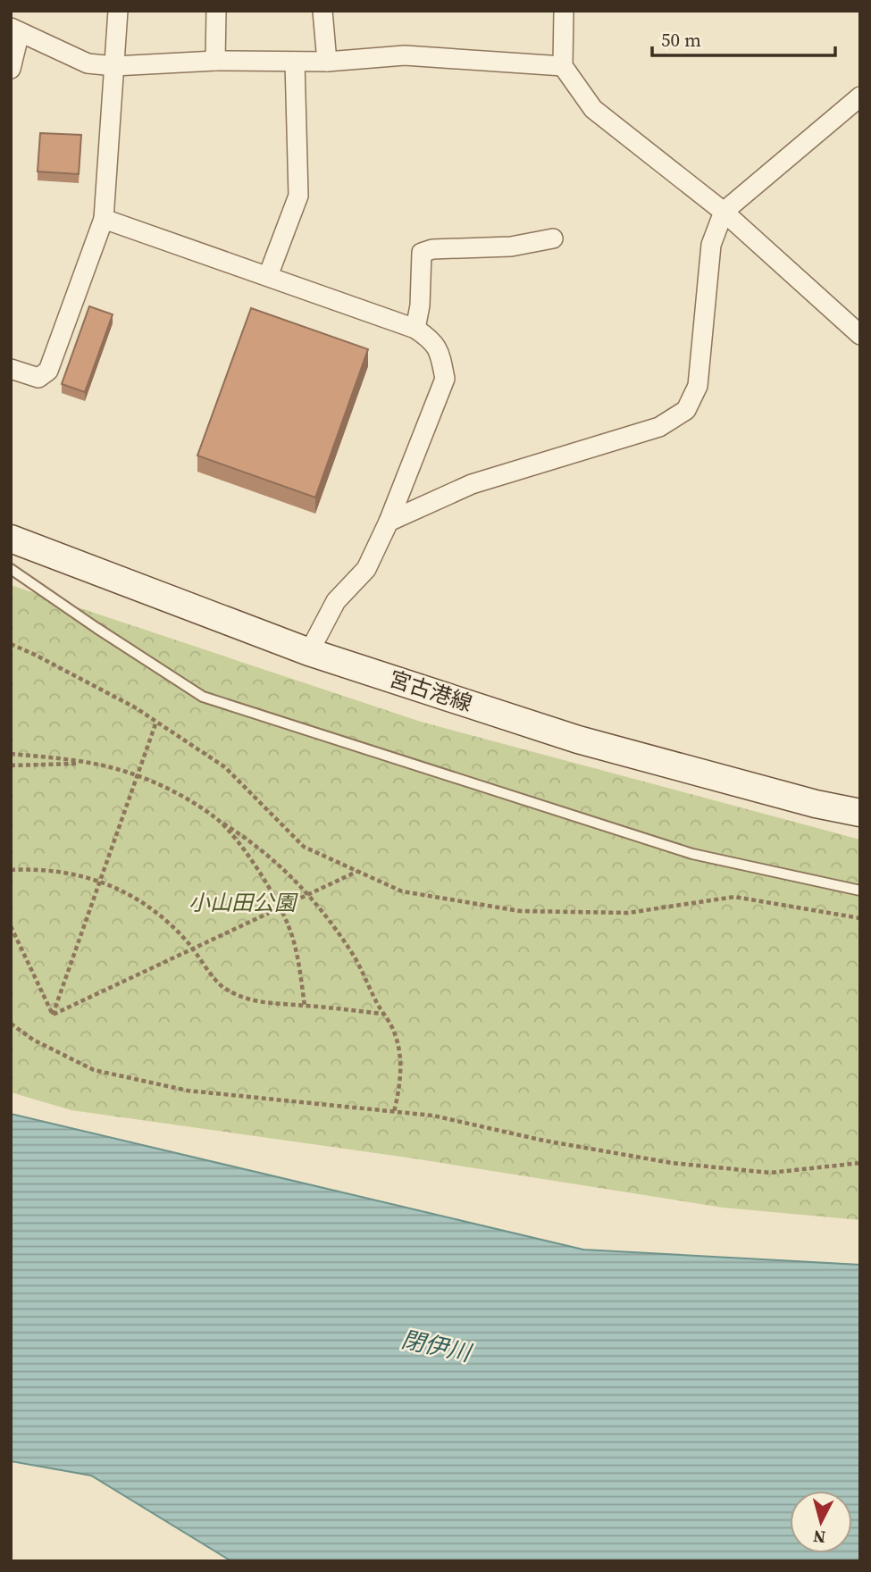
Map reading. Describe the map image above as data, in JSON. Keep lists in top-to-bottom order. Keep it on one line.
{"streets":{"main road":["宮古港線"]},"water":["閉伊川"],"parks":["小山田公園"],"scale_bar":"50 m","north":"bottom"}
